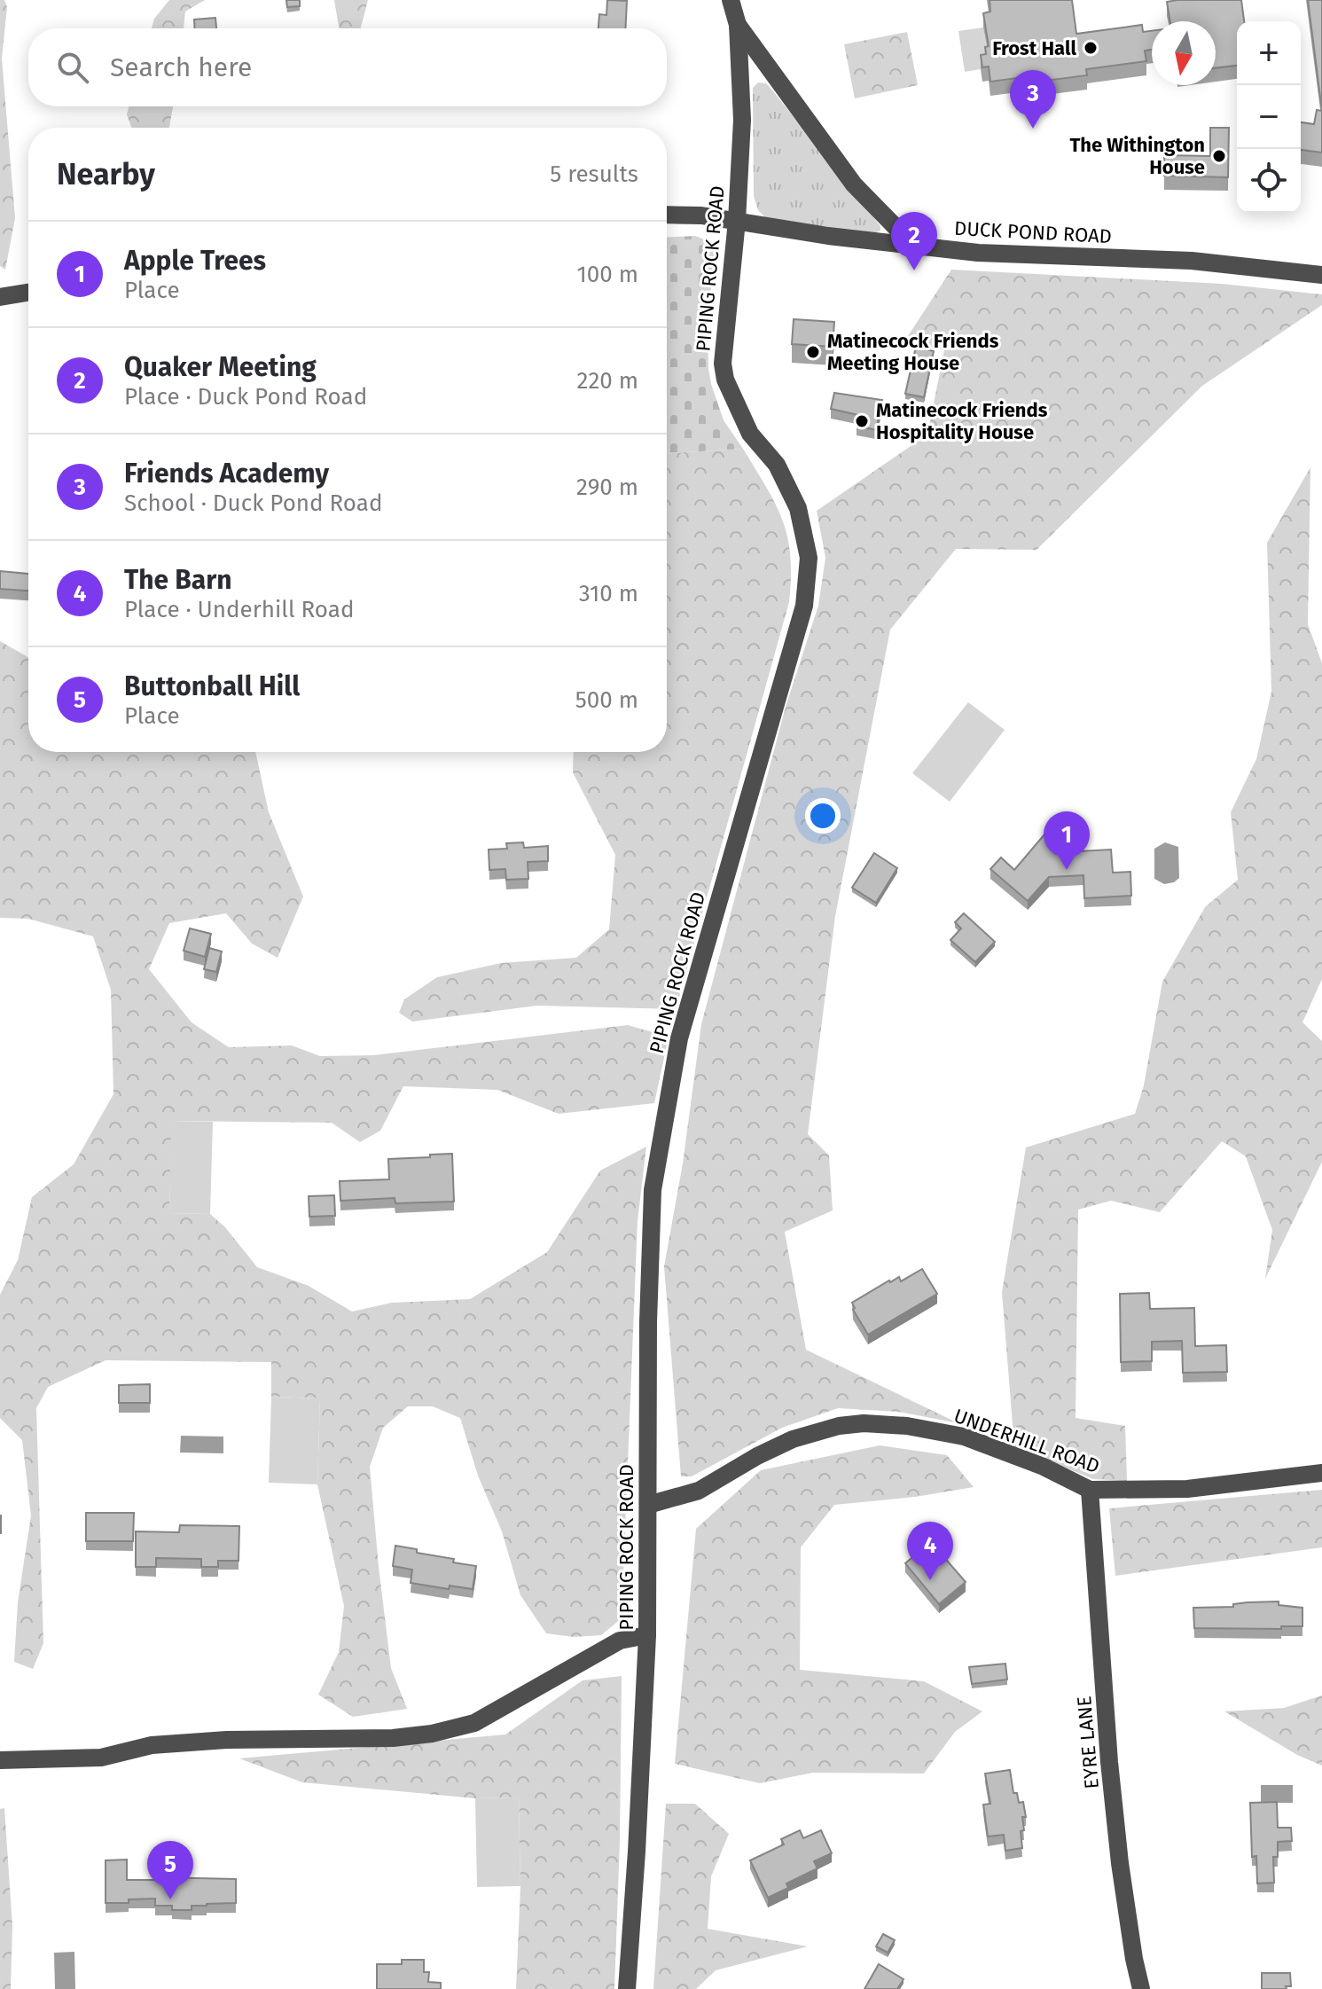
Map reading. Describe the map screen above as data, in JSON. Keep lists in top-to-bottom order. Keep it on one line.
{"streets":{"street":["DUCK POND ROAD","PIPING ROCK ROAD","UNDERHILL ROAD","EYRE LANE"]},"crossings":[["DUCK POND ROAD","PIPING ROCK ROAD"],["PIPING ROCK ROAD","UNDERHILL ROAD"],["UNDERHILL ROAD","EYRE LANE"]],"places":["Frost Hall","The Withington House","Matinecock Friends Meeting House","Matinecock Friends Hospitality House"],"north":"bottom","page":{"map_buttons":["+","−"],"search":"Search here","pins":["3","2","1","4","5"],"heading":["Nearby","5 results"],"list":[{"mark":"1","name":"Apple Trees","note":"Place","value":"100 m"},{"mark":"2","name":"Quaker Meeting","note":"Place · Duck Pond Road","value":"220 m"},{"mark":"3","name":"Friends Academy","note":"School · Duck Pond Road","value":"290 m"},{"mark":"4","name":"The Barn","note":"Place · Underhill Road","value":"310 m"},{"mark":"5","name":"Buttonball Hill","note":"Place","value":"500 m"}]}}
